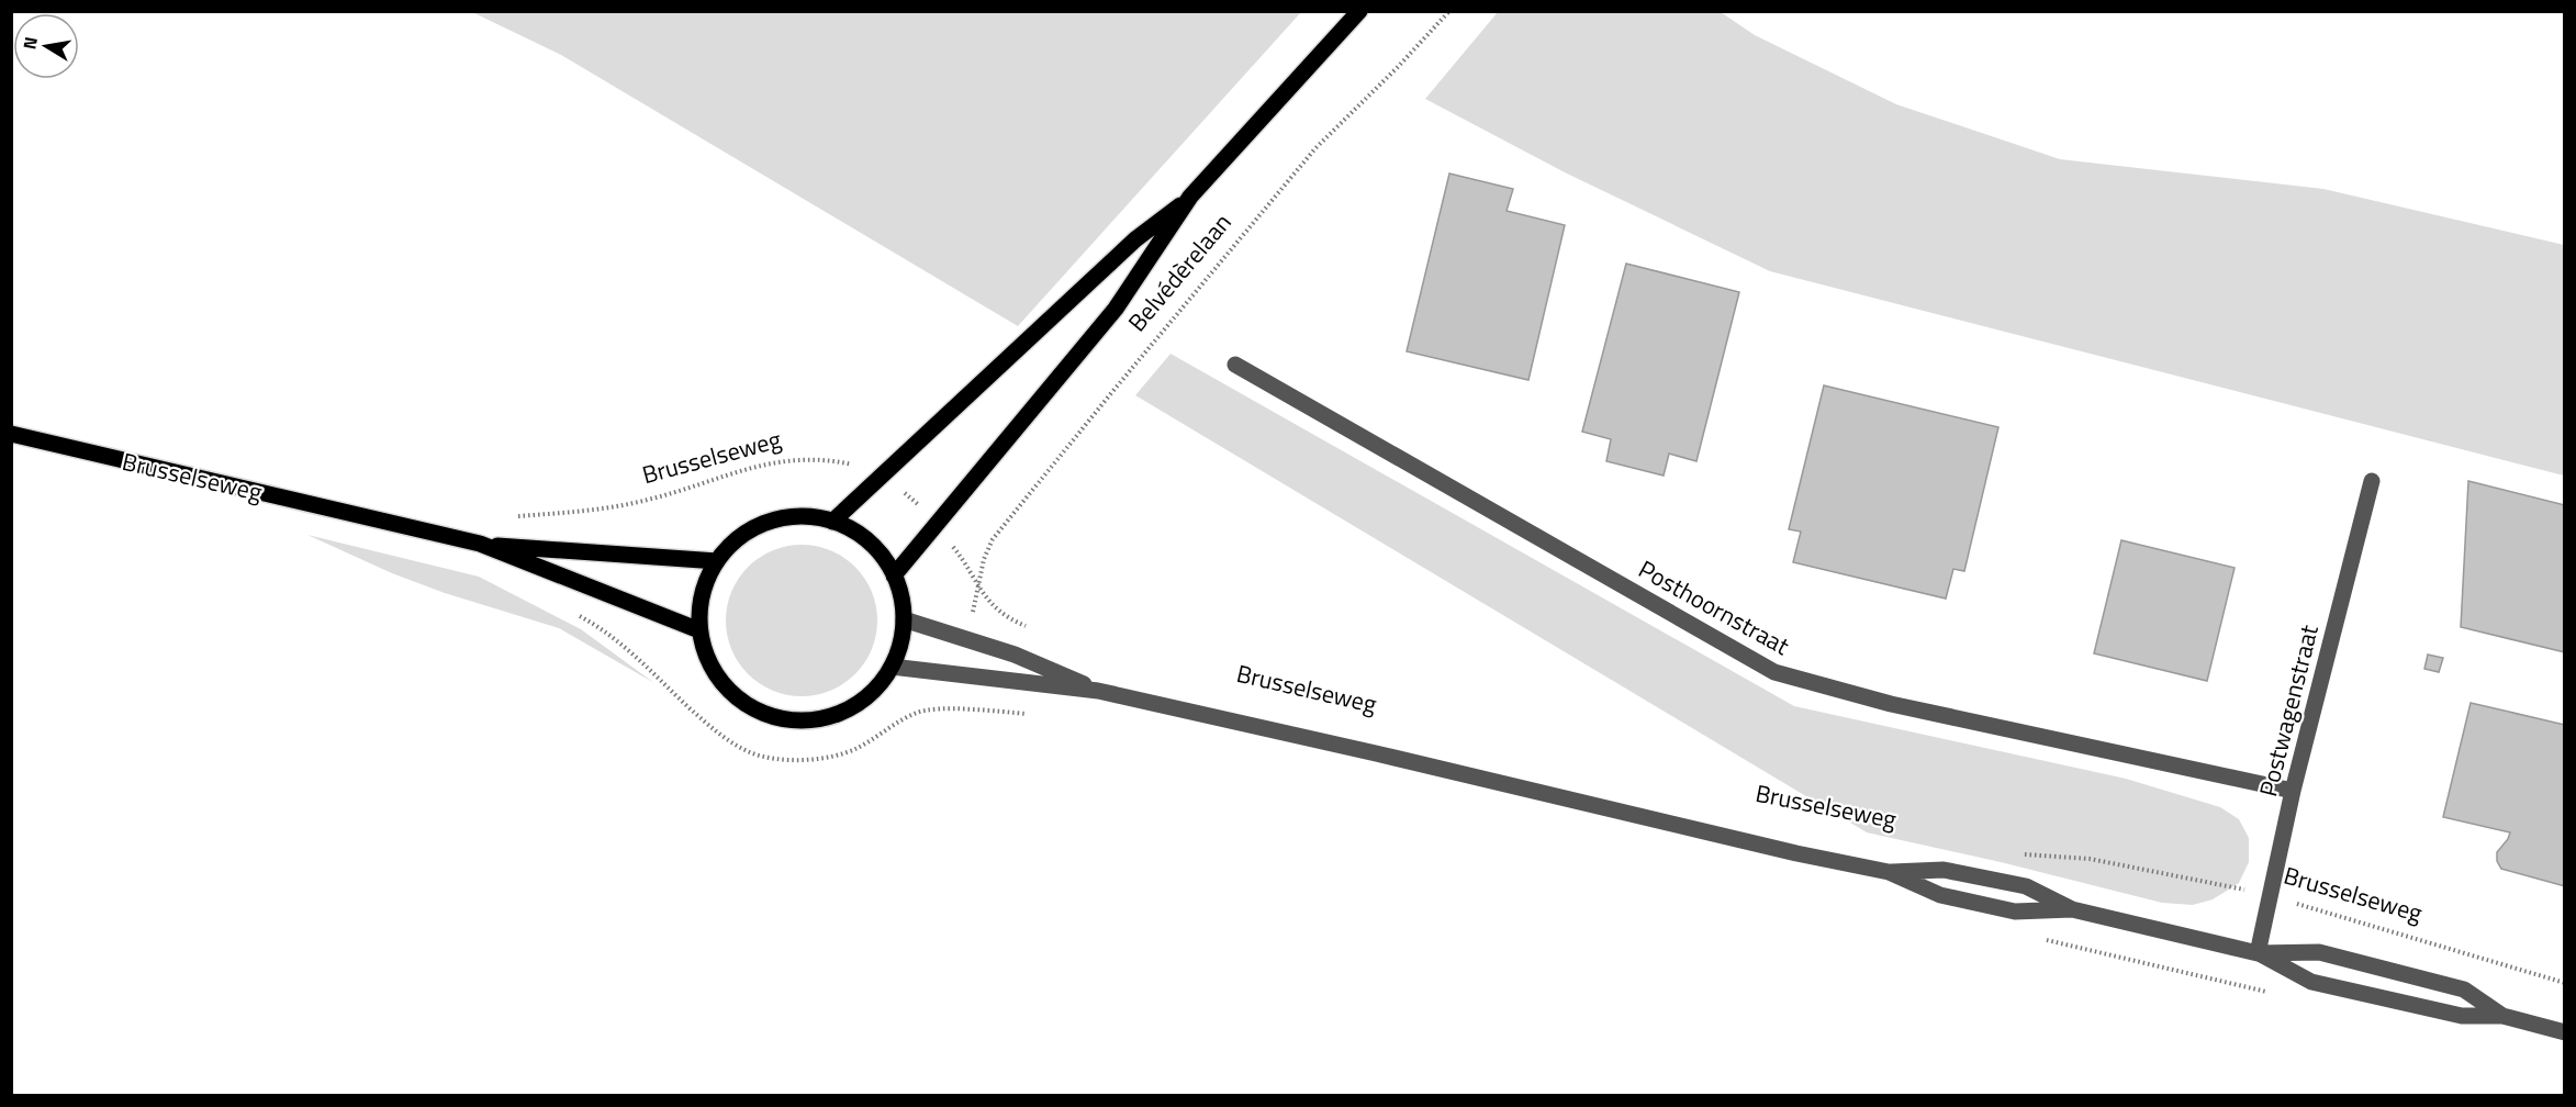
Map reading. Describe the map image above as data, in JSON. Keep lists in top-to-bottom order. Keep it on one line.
{"streets":{"main road":["Belvédèrelaan","Brusselseweg"],"street":["Posthoornstraat","Postwagenstraat"]},"crossings":[["Belvédèrelaan","Brusselseweg"],["Brusselseweg","Postwagenstraat"],["Posthoornstraat","Postwagenstraat"]],"north":"left"}
